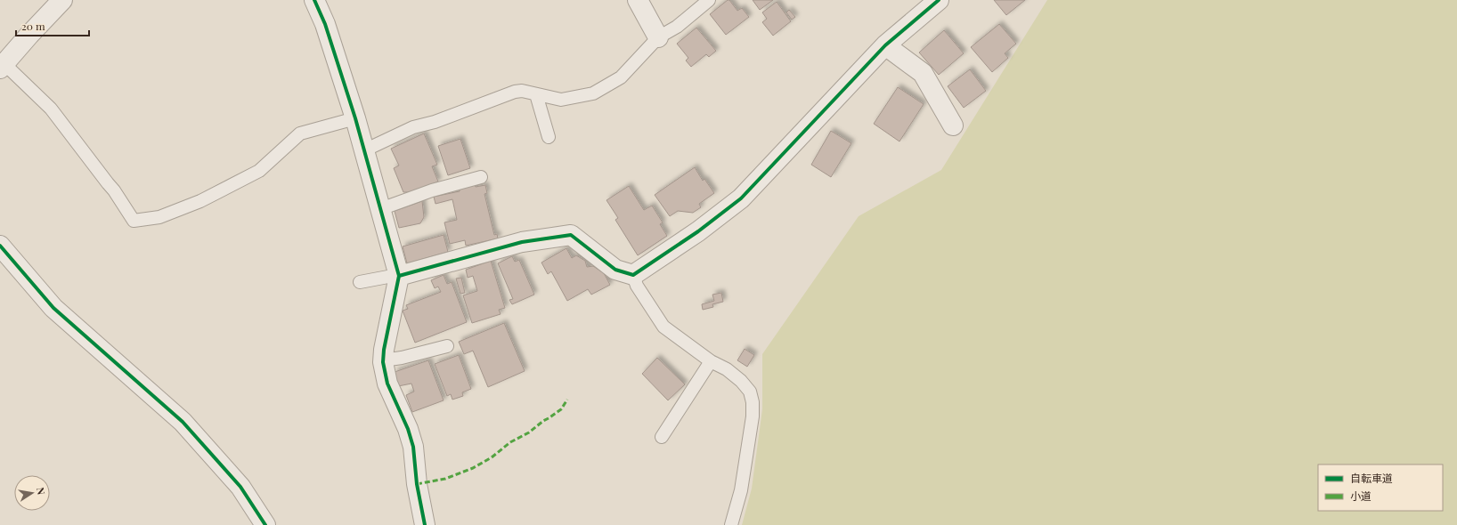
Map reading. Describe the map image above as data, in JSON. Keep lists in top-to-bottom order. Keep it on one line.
{"legend":["自転車道","小道"],"scale_bar":"20 m","north":"right"}
